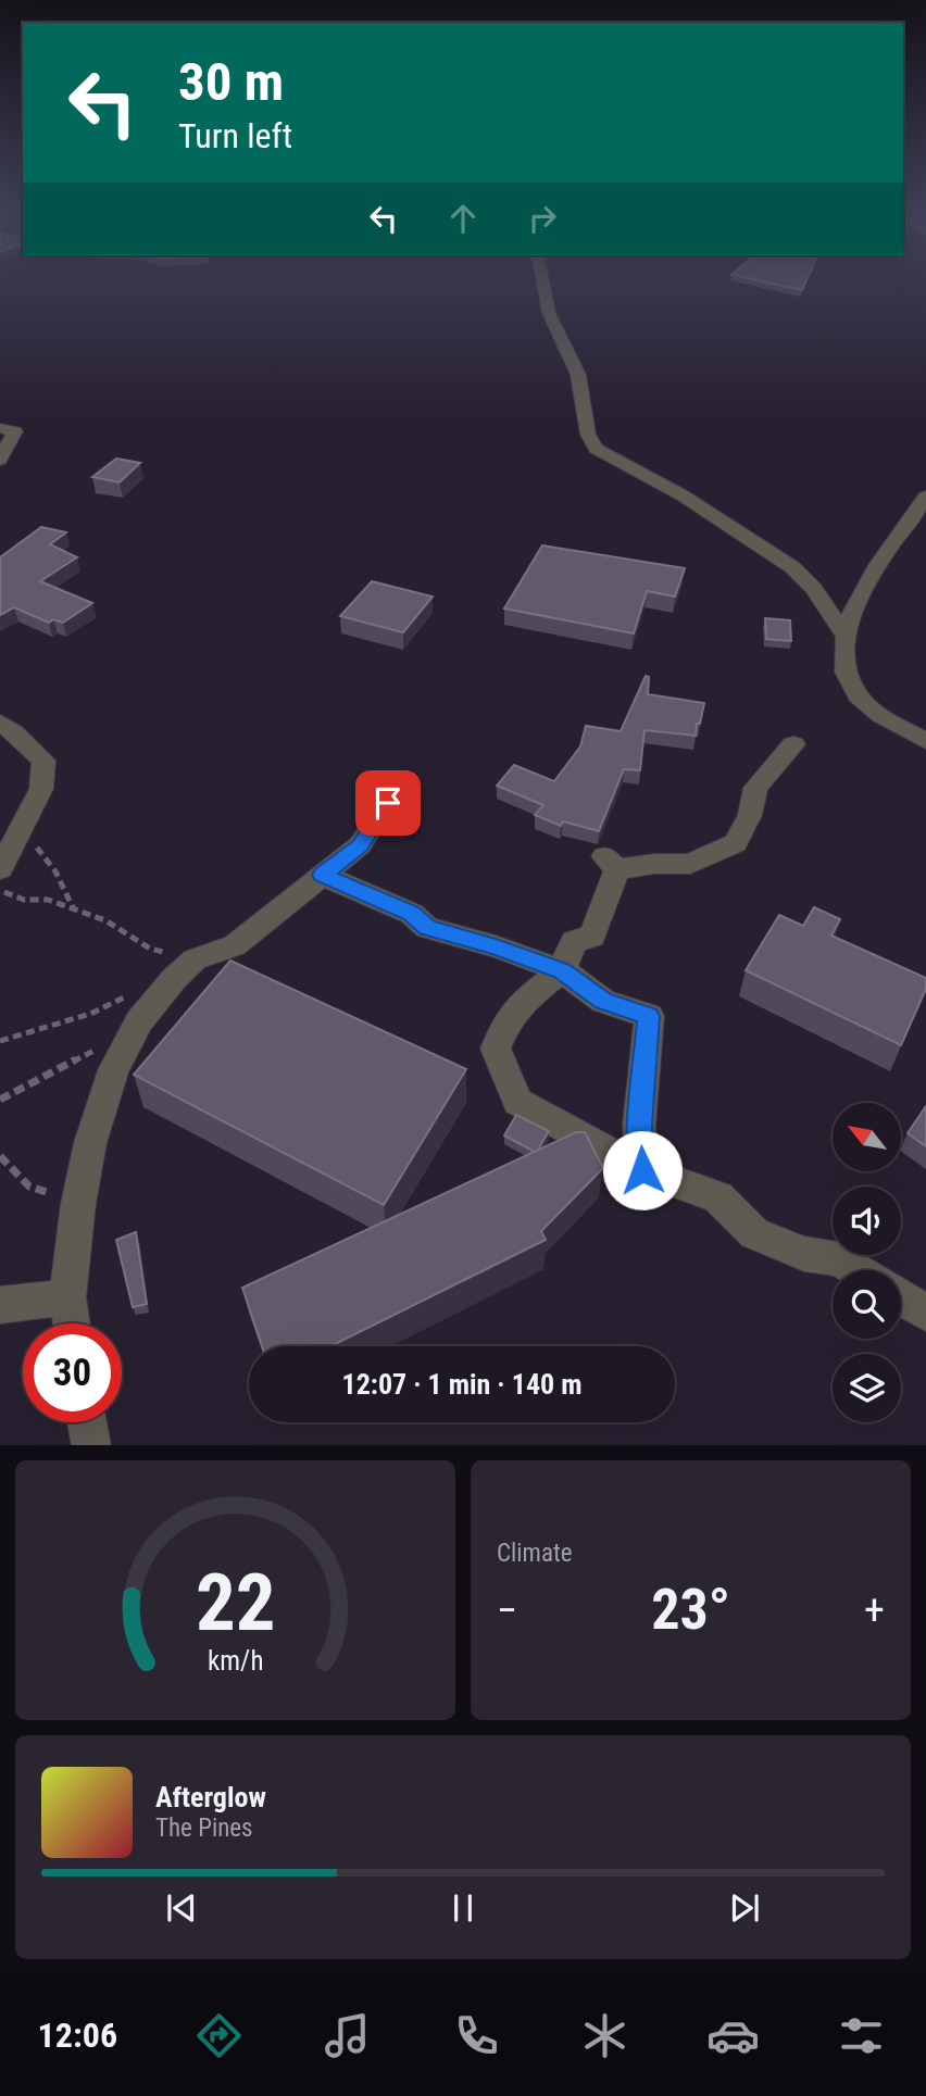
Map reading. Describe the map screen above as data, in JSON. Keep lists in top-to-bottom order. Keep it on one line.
{"north":"top left","page":{"turn":["30 m","Turn left"],"limit":"30","trip":"12:07 · 1 min · 140 m","tile":"Climate","heat":["−","23°","+"],"song":["Afterglow","The Pines"],"tabs":"12:06","gauge":["22","km/h"]}}
